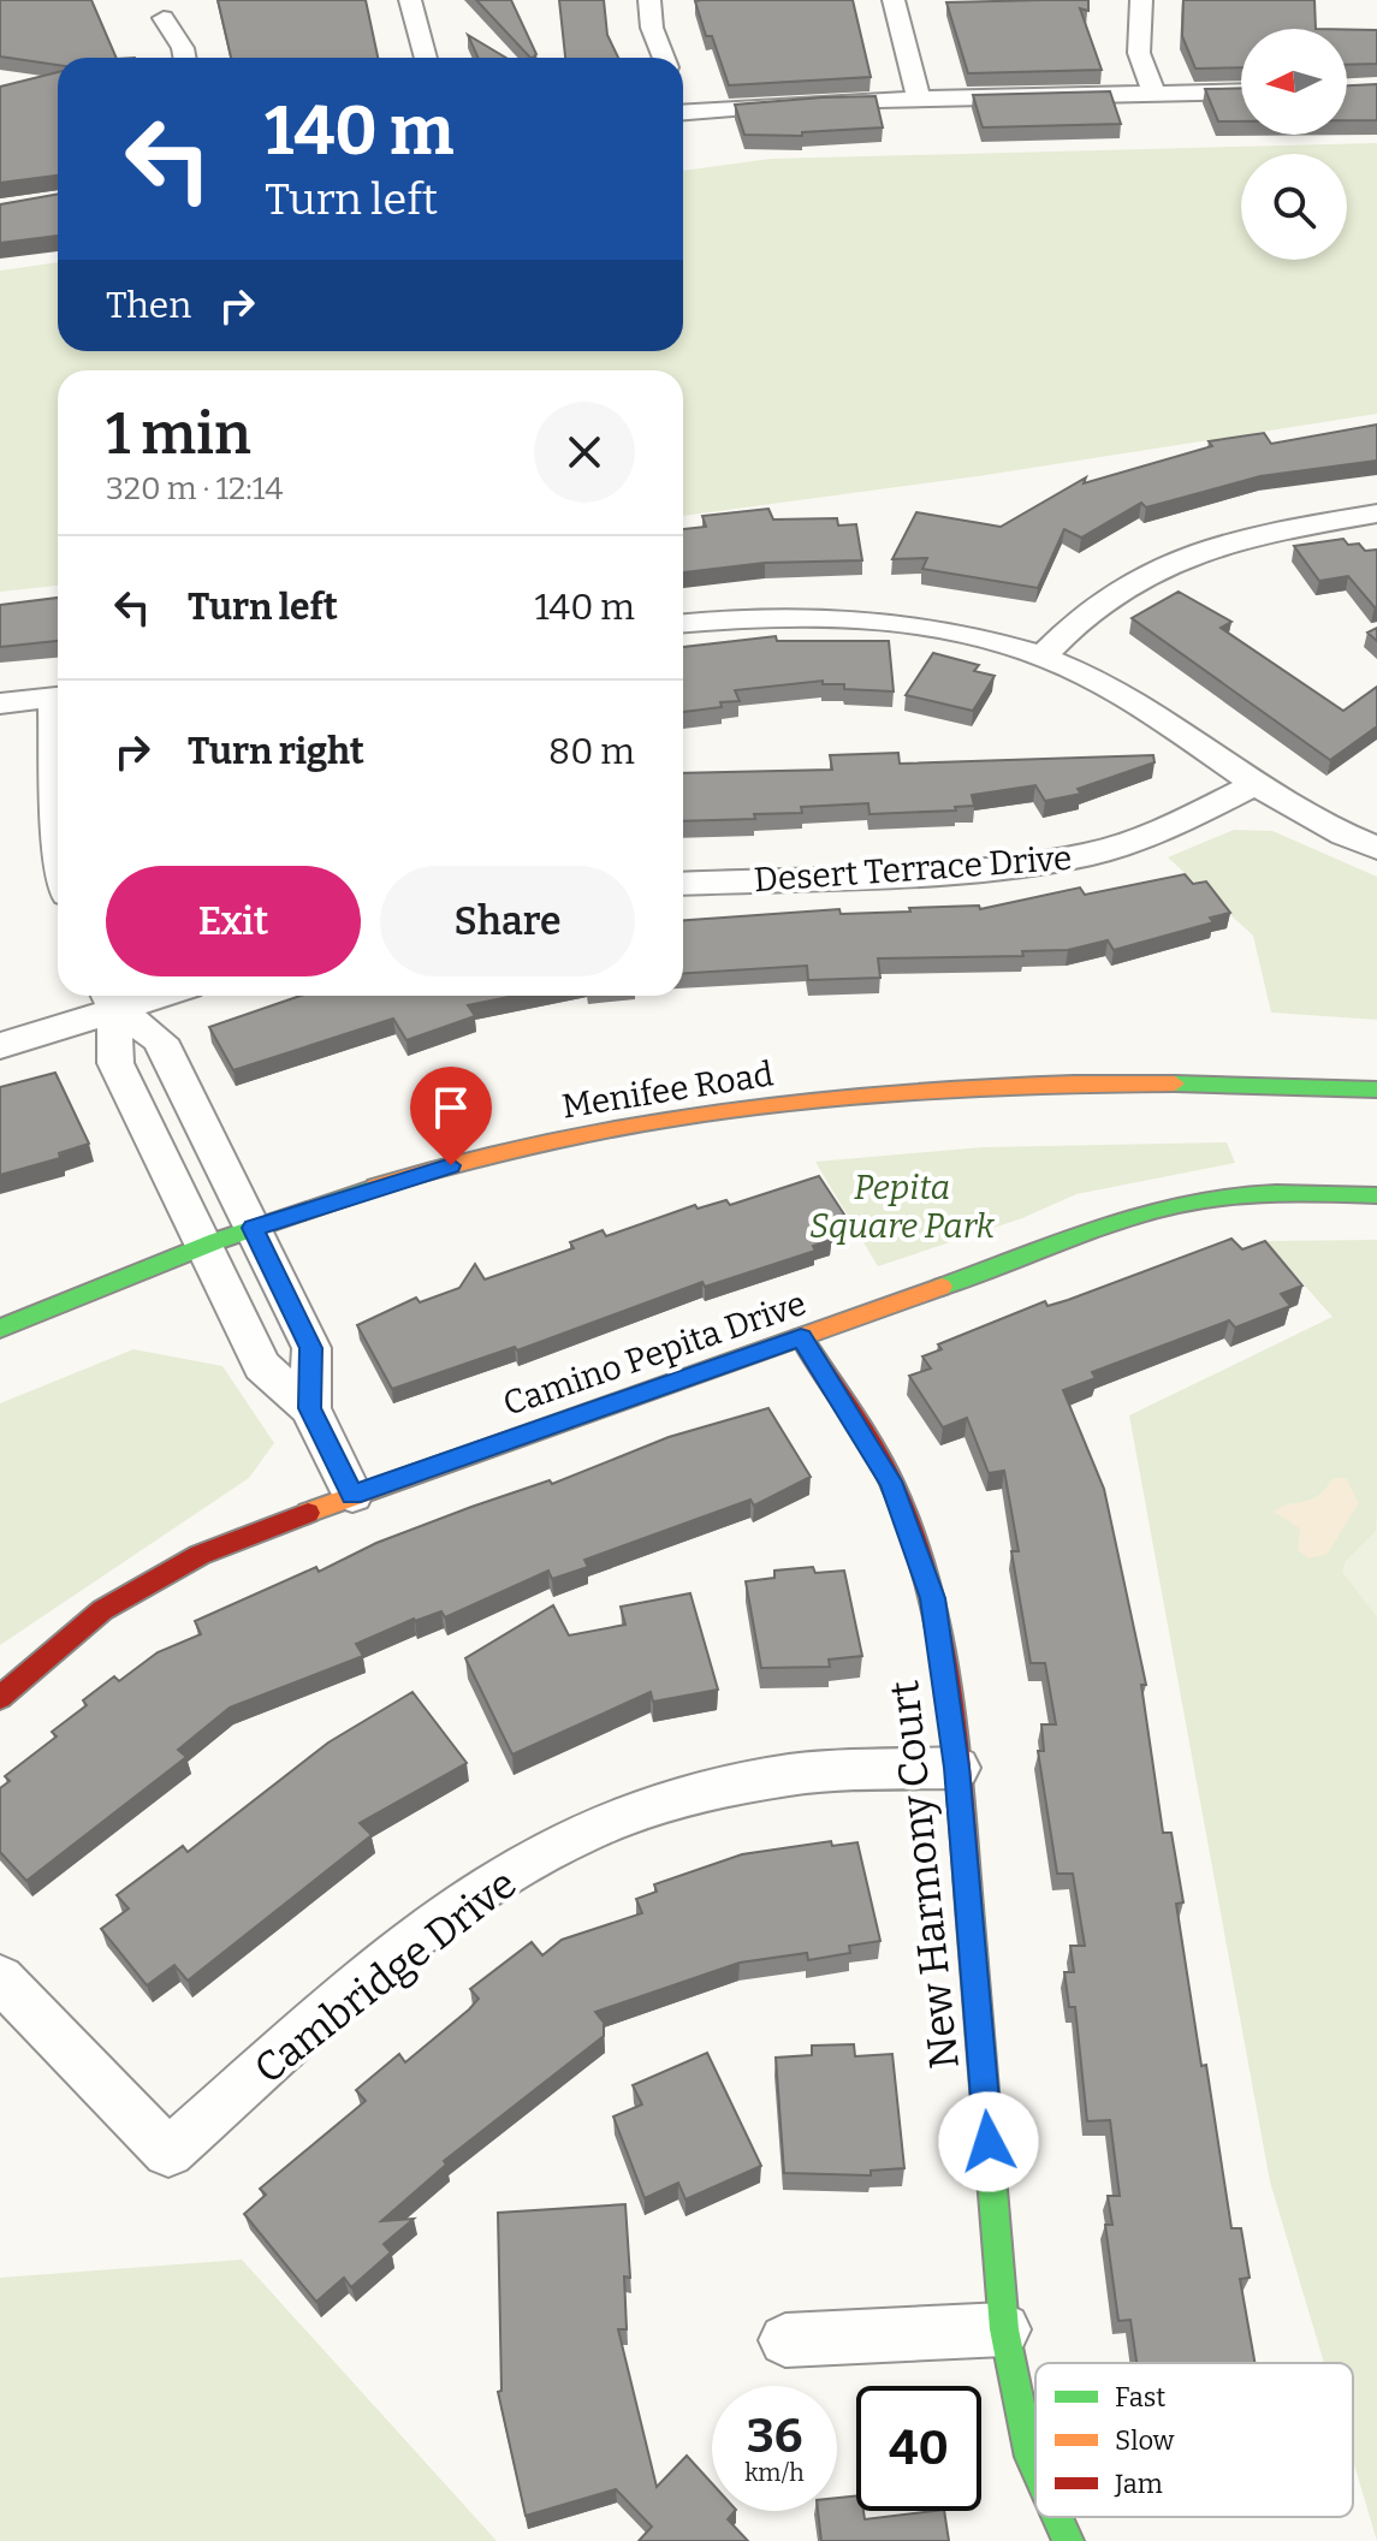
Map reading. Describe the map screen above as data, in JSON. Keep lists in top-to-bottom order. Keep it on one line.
{"streets":{"street":["Desert Terrace Drive","Menifee Road","Camino Pepita Drive","New Harmony Court","Cambridge Drive"]},"crossings":[["Camino Pepita Drive","New Harmony Court"],["New Harmony Court","Cambridge Drive"]],"parks":["Pepita Square Park"],"legend":["Fast","Slow","Jam"],"north":"left","page":{"turn":["140 m","Turn left"],"then":"Then","heading":["1 min","320 m · 12:14"],"list":[{"name":"Turn left","value":"140 m"},{"name":"Turn right","value":"80 m"}],"buttons":["Exit","Share"],"speed":"36 km/h","limit":"40"}}
